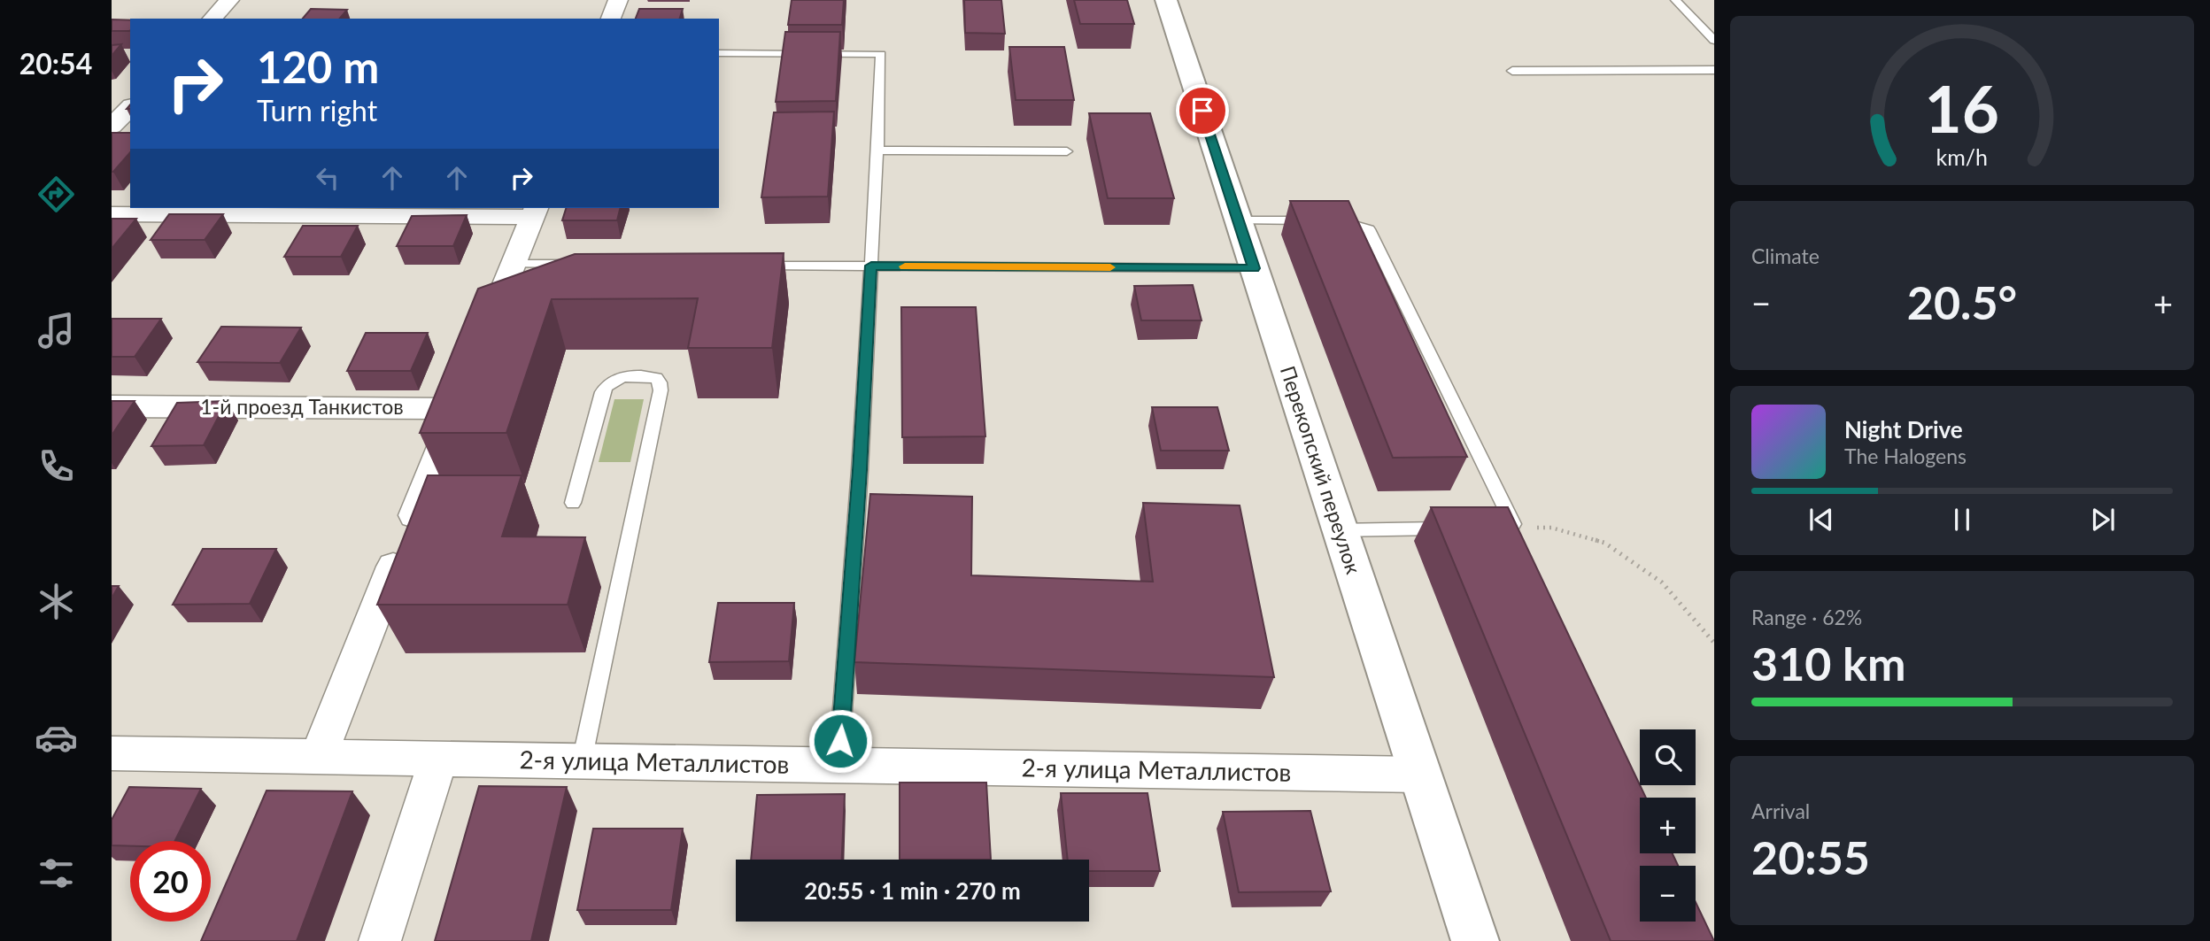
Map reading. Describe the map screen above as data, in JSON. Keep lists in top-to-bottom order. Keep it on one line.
{"streets":{"street":["1-й проезд Танкистов","Перекопский переулок","2-я улица Металлистов"]},"crossings":[["1-й проезд Танкистов","2-я улица Металлистов"],["Перекопский переулок","2-я улица Металлистов"]],"page":{"tabs":"20:54","turn":["120 m","Turn right"],"tile":["Climate",["Range · 62%","310 km"],["Arrival","20:55"]],"heat":["−","20.5°","+"],"song":["Night Drive","The Halogens"],"map_buttons":["+","−"],"limit":"20","trip":"20:55 · 1 min · 270 m","gauge":["16","km/h"]}}
